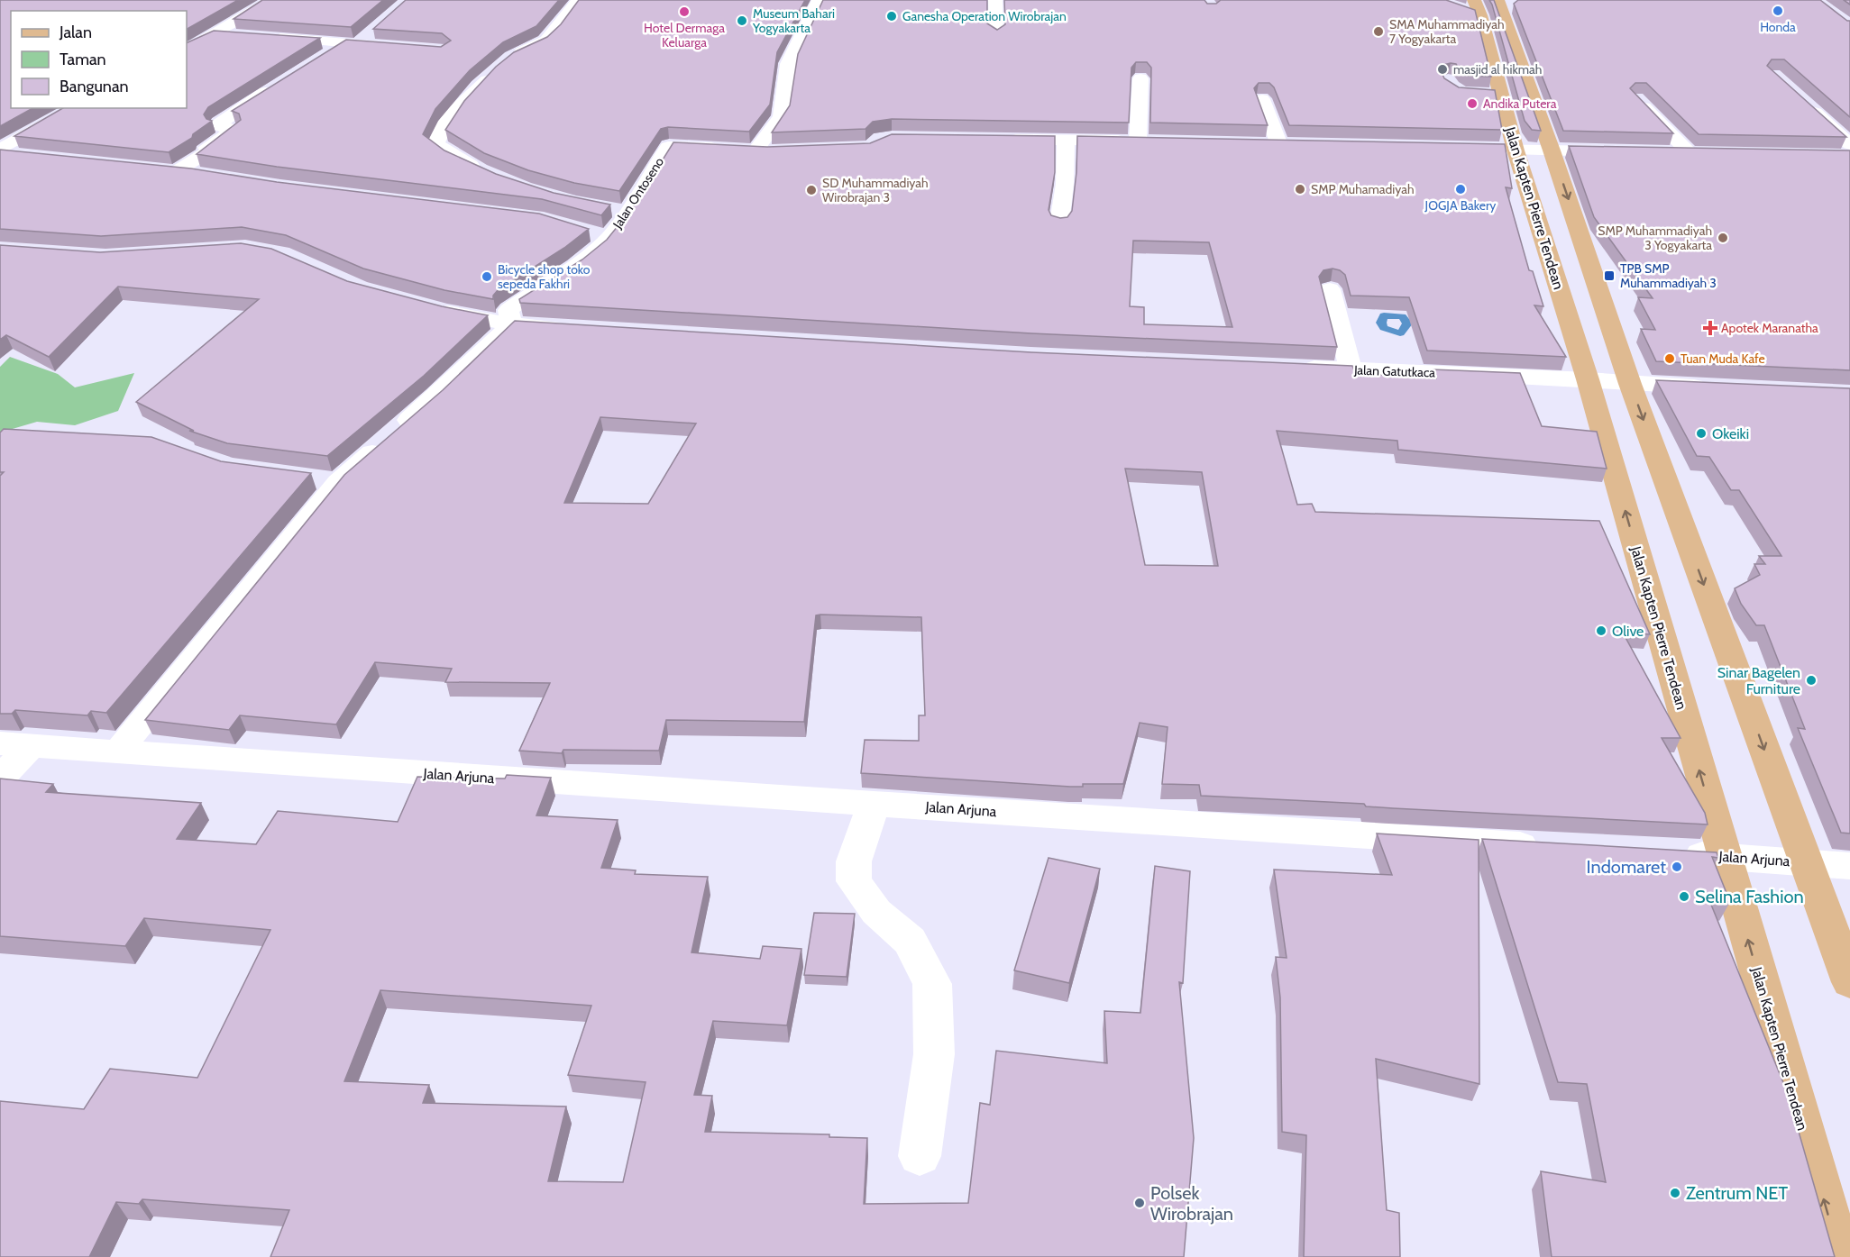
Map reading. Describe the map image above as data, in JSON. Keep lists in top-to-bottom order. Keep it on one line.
{"streets":{"main road":["Jalan Kapten Pierre Tendean"],"street":["Jalan Ontoseno","Jalan Gatutkaca","Jalan Arjuna"]},"crossings":[["Jalan Kapten Pierre Tendean","Jalan Gatutkaca"],["Jalan Kapten Pierre Tendean","Jalan Arjuna"]],"places":{"other":["Honda","Hotel Dermaga Keluarga","Ganesha Operation Wirobrajan","Museum Bahari Yogyakarta","SMA Muhammadiyah 7 Yogyakarta","masjid al hikmah","Andika Putera","SMP Muhamadiyah","JOGJA Bakery","SD Muhammadiyah Wirobrajan 3","SMP Muhammadiyah 3 Yogyakarta","Bicycle shop toko sepeda Fakhri","Tuan Muda Kafe","Okeiki","Olive","Sinar Bagelen Furniture","Indomaret","Selina Fashion","Zentrum NET","Polsek Wirobrajan"],"transit":["TPB SMP Muhammadiyah 3"],"health":["Apotek Maranatha"]},"legend":["Jalan","Taman","Bangunan"]}
